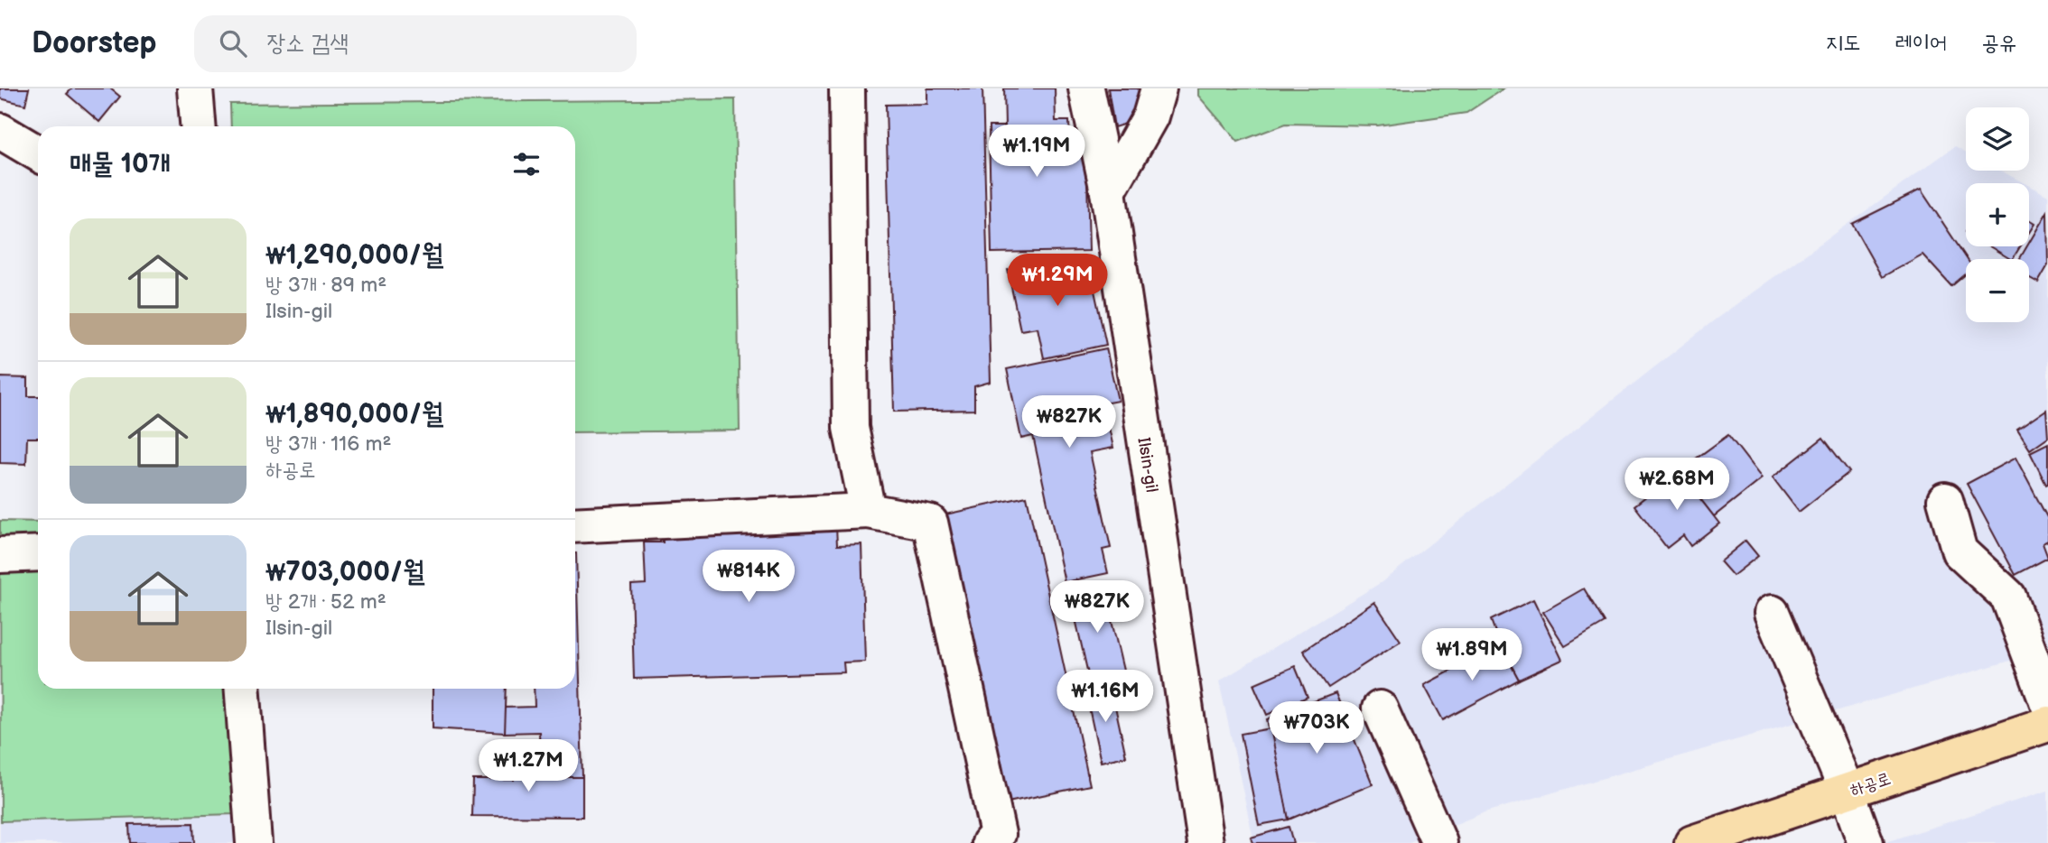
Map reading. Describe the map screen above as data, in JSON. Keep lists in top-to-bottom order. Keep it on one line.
{"streets":{"main road":["하공로"],"street":["Ilsin-gil"]},"page":{"header":"Doorstep","search":"장소 검색","nav":["지도","레이어","공유"],"map_buttons":["+","−"],"price":["₩1.19M","₩1.29M","₩827K","₩2.68M","₩814K","₩827K","₩1.89M","₩1.16M","₩703K","₩1.27M"],"heading":"매물 10개","list":[{"name":"₩1,290,000/월","note":"방 3개 · 89 m² · Ilsin-gil"},{"name":"₩1,890,000/월","note":"방 3개 · 116 m² · 하공로"},{"name":"₩703,000/월","note":"방 2개 · 52 m² · Ilsin-gil"}]}}
